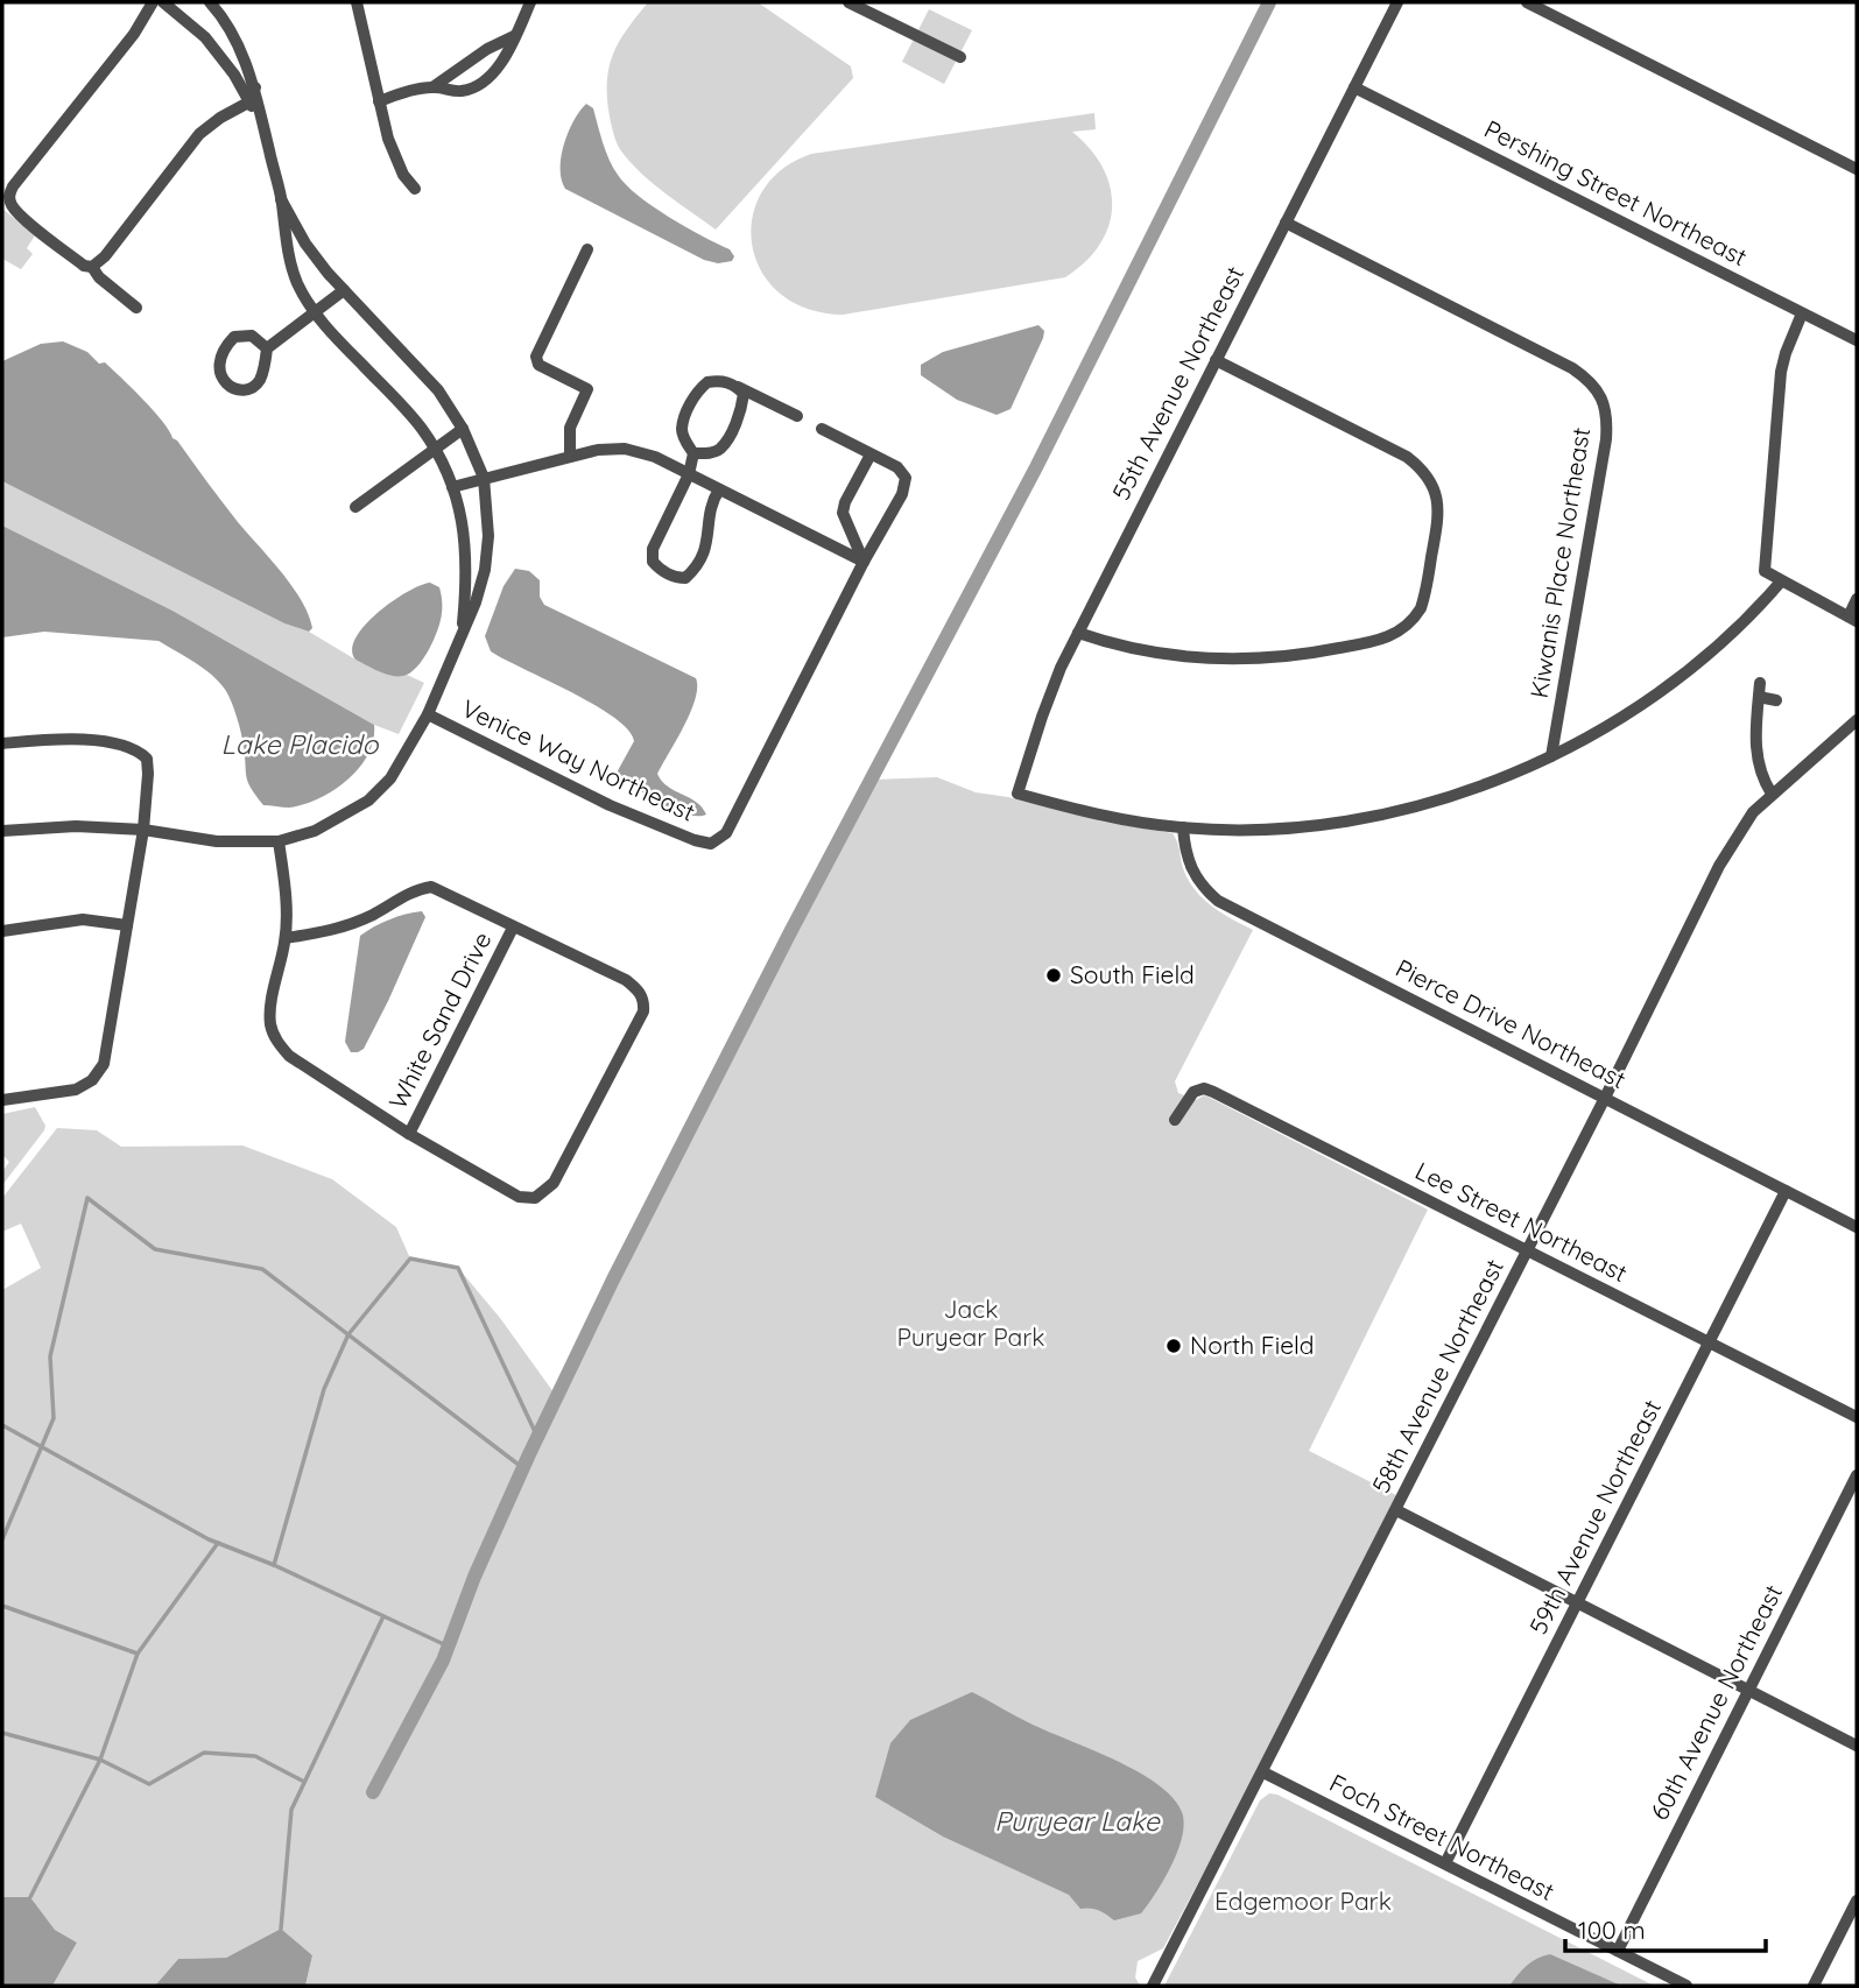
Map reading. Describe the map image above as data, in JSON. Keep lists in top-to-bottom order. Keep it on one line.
{"streets":{"street":["Pershing Street Northeast","55th Avenue Northeast","Kiwanis Place Northeast","Venice Way Northeast","White Sand Drive","Pierce Drive Northeast","Lee Street Northeast","58th Avenue Northeast","59th Avenue Northeast","60th Avenue Northeast","Foch Street Northeast"]},"crossings":[["Pershing Street Northeast","55th Avenue Northeast"],["55th Avenue Northeast","Kiwanis Place Northeast"],["55th Avenue Northeast","Pierce Drive Northeast"],["Pierce Drive Northeast","58th Avenue Northeast"],["Pierce Drive Northeast","59th Avenue Northeast"],["Lee Street Northeast","58th Avenue Northeast"],["Lee Street Northeast","59th Avenue Northeast"],["58th Avenue Northeast","Foch Street Northeast"],["59th Avenue Northeast","Foch Street Northeast"],["60th Avenue Northeast","Foch Street Northeast"]],"water":["Lake Placido","Puryear Lake"],"parks":["Jack Puryear Park","Edgemoor Park"],"places":["South Field","North Field"],"scale_bar":"100 m"}
